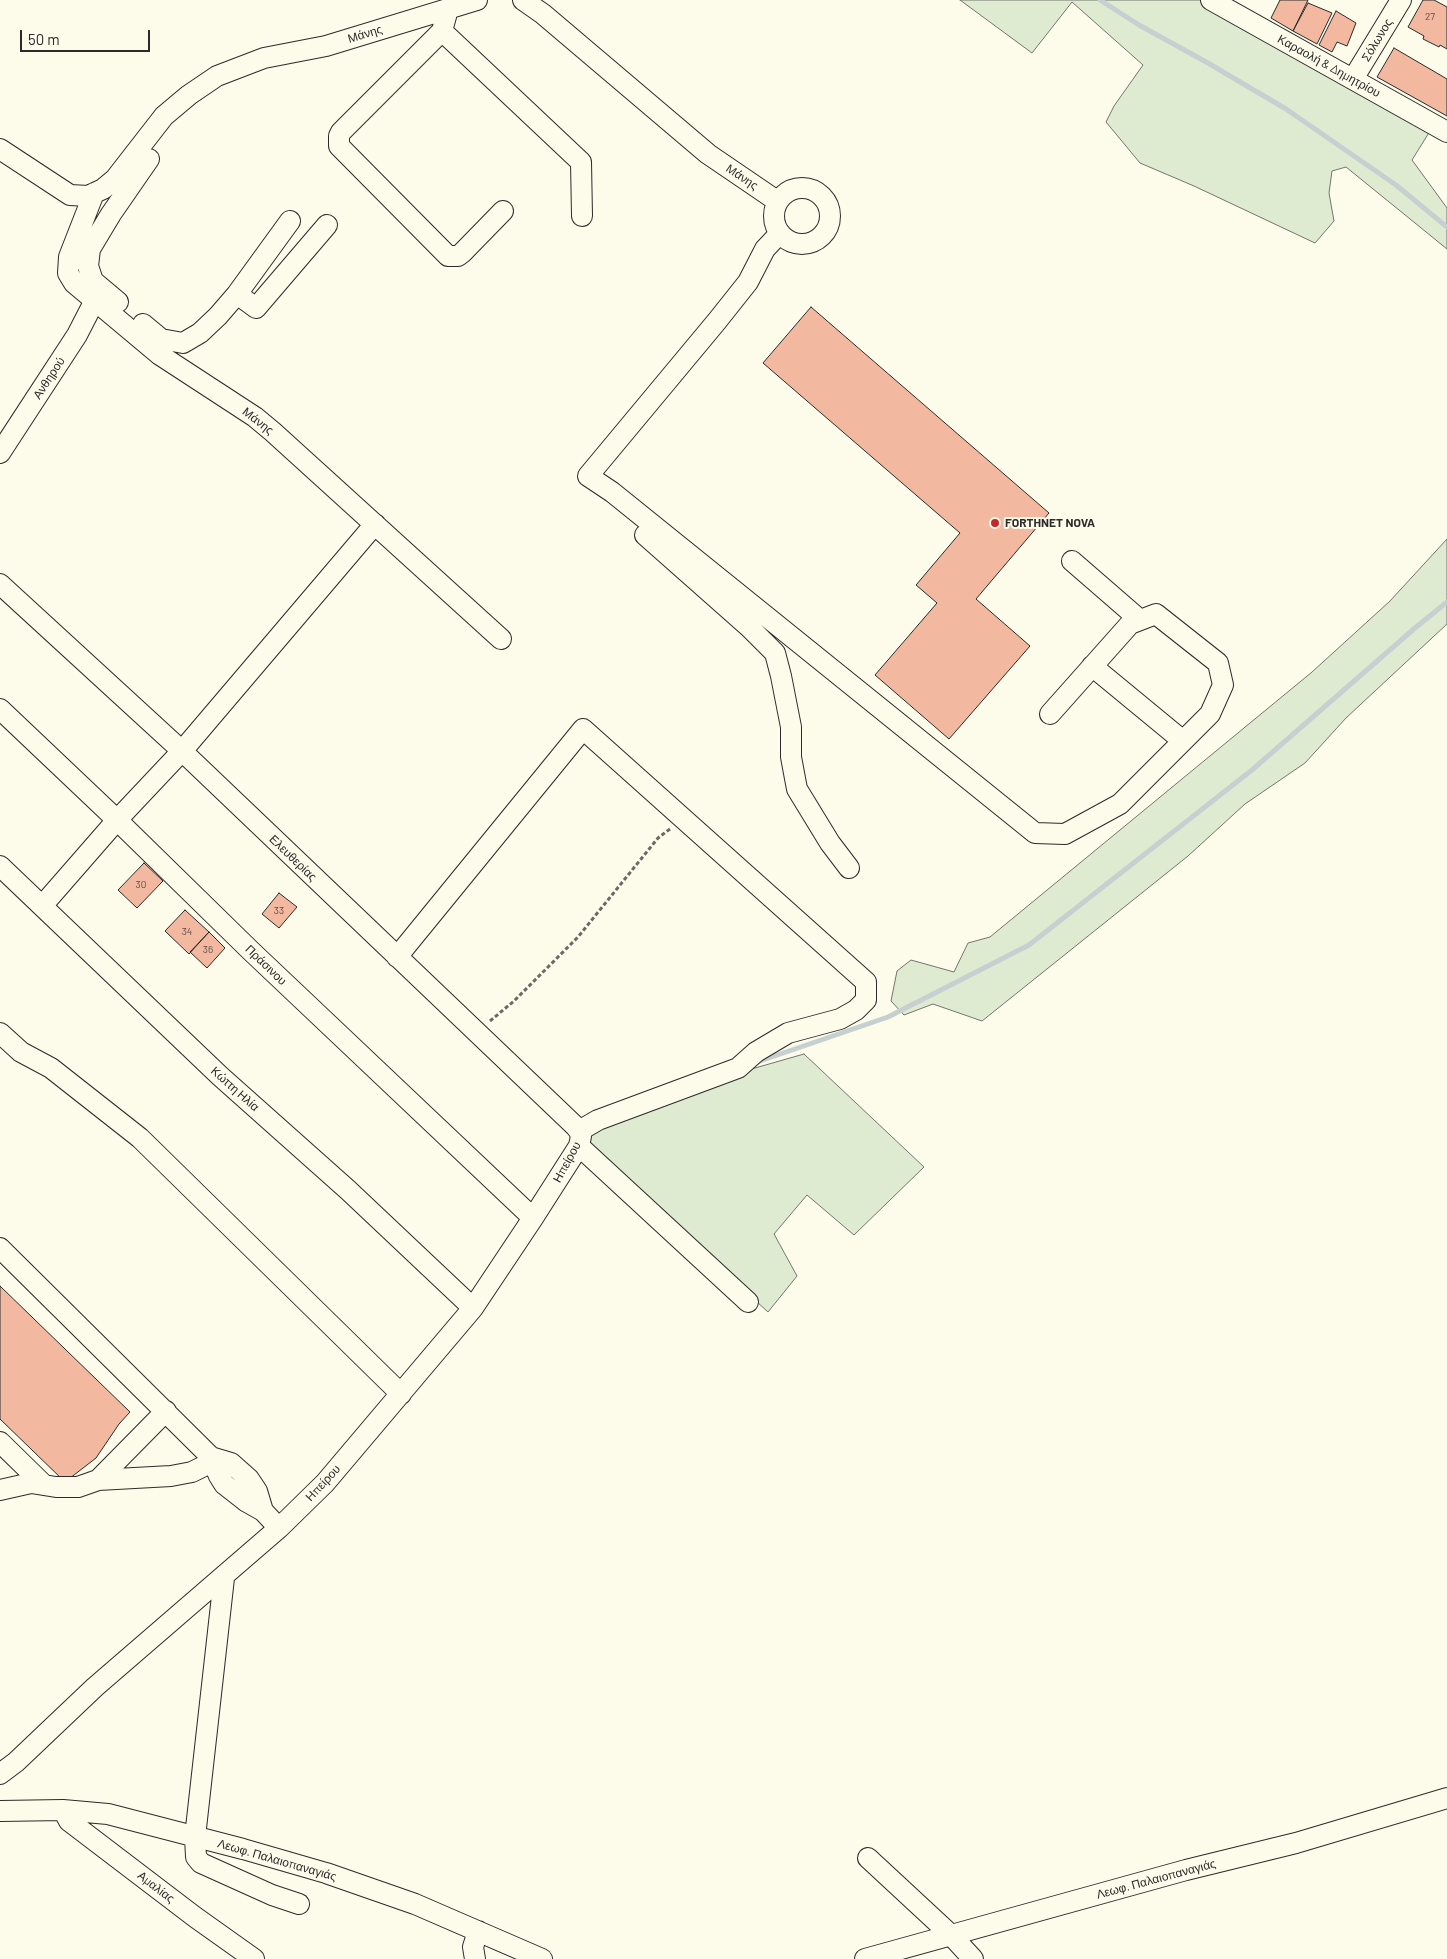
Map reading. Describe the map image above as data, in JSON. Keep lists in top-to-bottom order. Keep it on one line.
{"streets":{"street":["Μάνης","Σόλωνος","Καραολή & Δημητρίου","Ανθηρού","Ελευθερίας","Πράσινου","Κώττη Ηλία","Ηπείρου","Λεωφ. Παλαιοπαναγιάς","Αμαλίας"]},"crossings":[["Μάνης","Ανθηρού"],["Σόλωνος","Καραολή & Δημητρίου"],["Ελευθερίας","Ηπείρου"],["Πράσινου","Ηπείρου"],["Κώττη Ηλία","Ηπείρου"],["Λεωφ. Παλαιοπαναγιάς","Αμαλίας"]],"places":["FORTHNET NOVA"],"house_numbers":["27","30","33","34","36"],"scale_bar":"50 m"}
